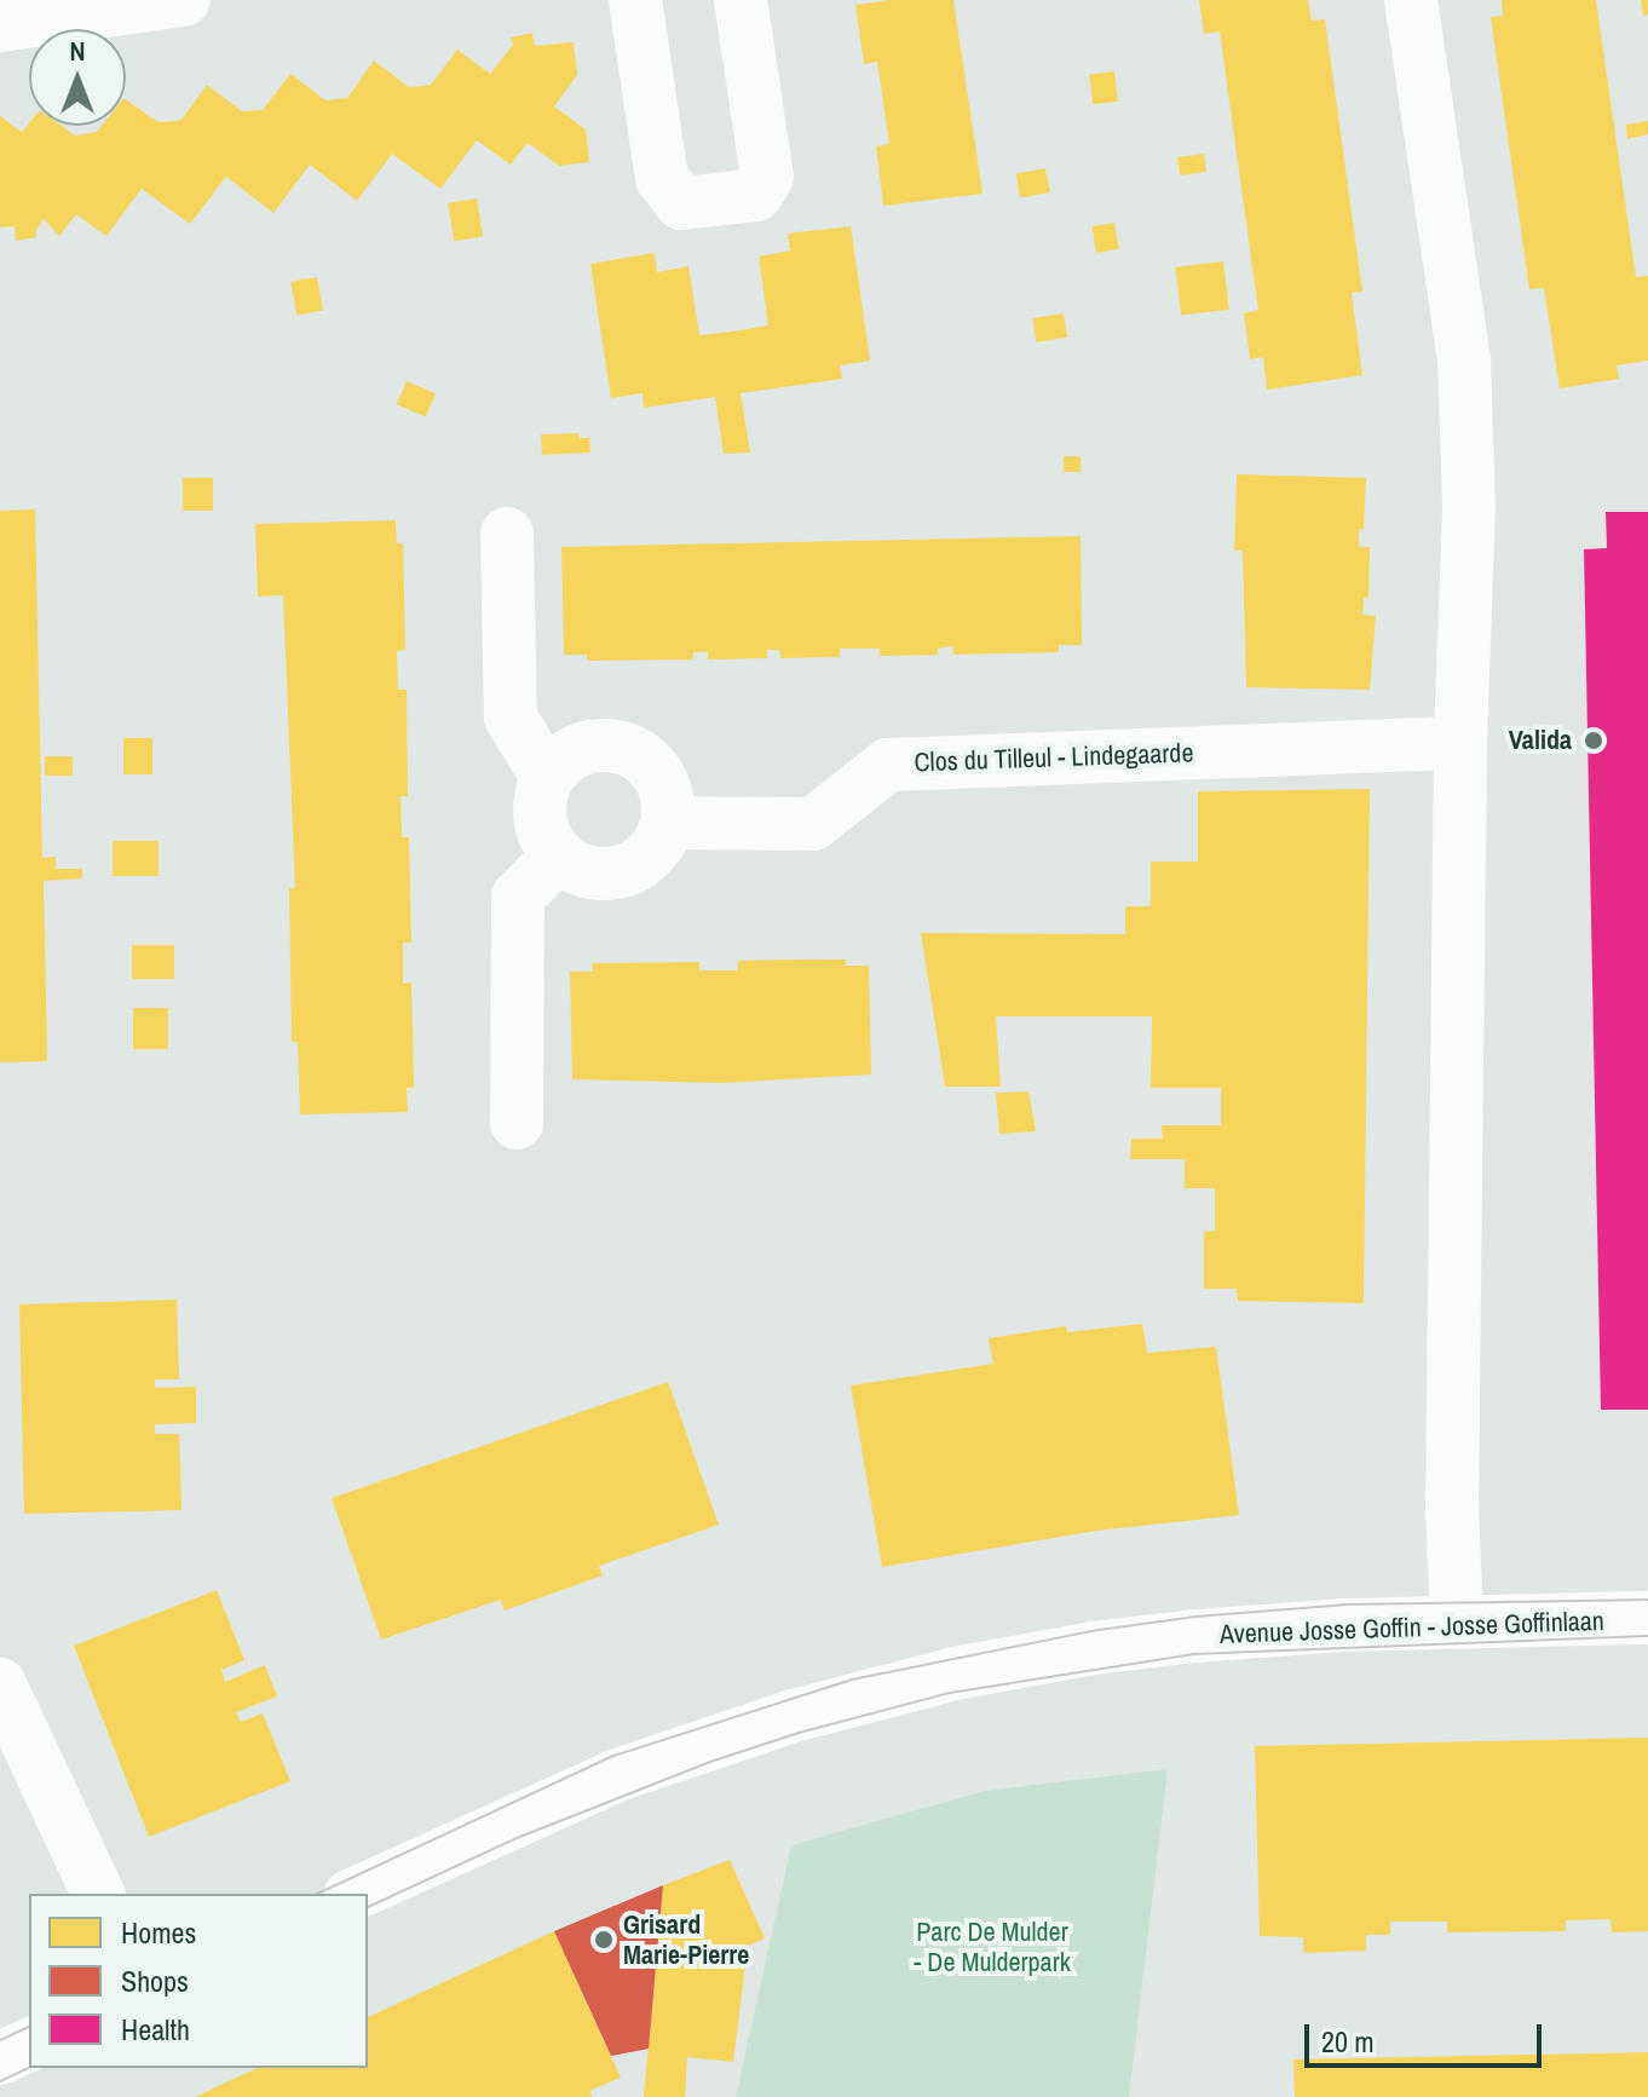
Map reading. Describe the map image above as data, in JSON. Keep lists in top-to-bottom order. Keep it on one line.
{"streets":{"street":["Clos du Tilleul - Lindegaarde","Avenue Josse Goffin - Josse Goffinlaan"]},"parks":["Parc De Mulder - De Mulderpark"],"places":["Valida","Grisard Marie-Pierre"],"legend":["Homes","Shops","Health"],"scale_bar":"20 m","north":"top"}
